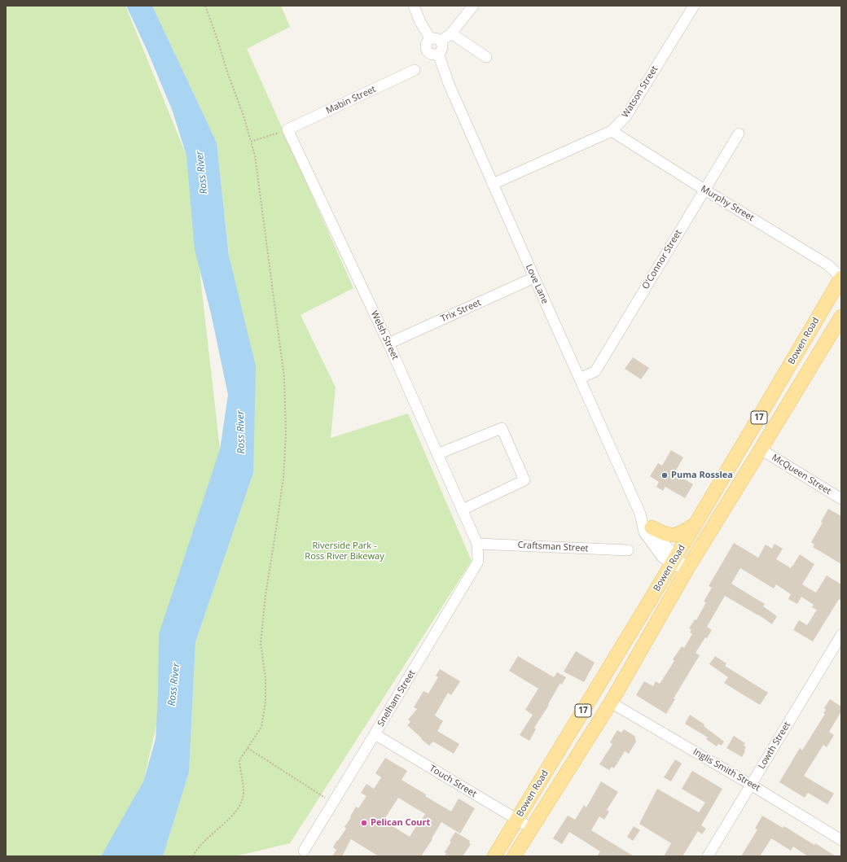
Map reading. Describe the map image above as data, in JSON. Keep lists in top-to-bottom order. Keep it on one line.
{"streets":{"main road":["Bowen Road","17"],"street":["Watson Street","Mabin Street","Murphy Street","O'Connor Street","Love Lane","Trix Street","Welsh Street","McQueen Street","Craftsman Street","Snelham Street","Lowth Street","Inglis Smith Street","Touch Street"]},"crossings":[["Watson Street","Murphy Street"],["Watson Street","Love Lane"],["Mabin Street","Welsh Street"],["Murphy Street","O'Connor Street"],["Murphy Street","Bowen Road"],["O'Connor Street","Love Lane"],["Love Lane","Trix Street"],["Love Lane","Bowen Road"],["Trix Street","Welsh Street"],["Welsh Street","Craftsman Street"],["Welsh Street","Snelham Street"],["Bowen Road","McQueen Street"],["Bowen Road","Inglis Smith Street"],["Bowen Road","Touch Street"],["Craftsman Street","Snelham Street"],["Snelham Street","Touch Street"],["Lowth Street","Inglis Smith Street"]],"water":["Ross River"],"parks":["Riverside Park - Ross River Bikeway"],"places":["Puma Rosslea","Pelican Court"]}
